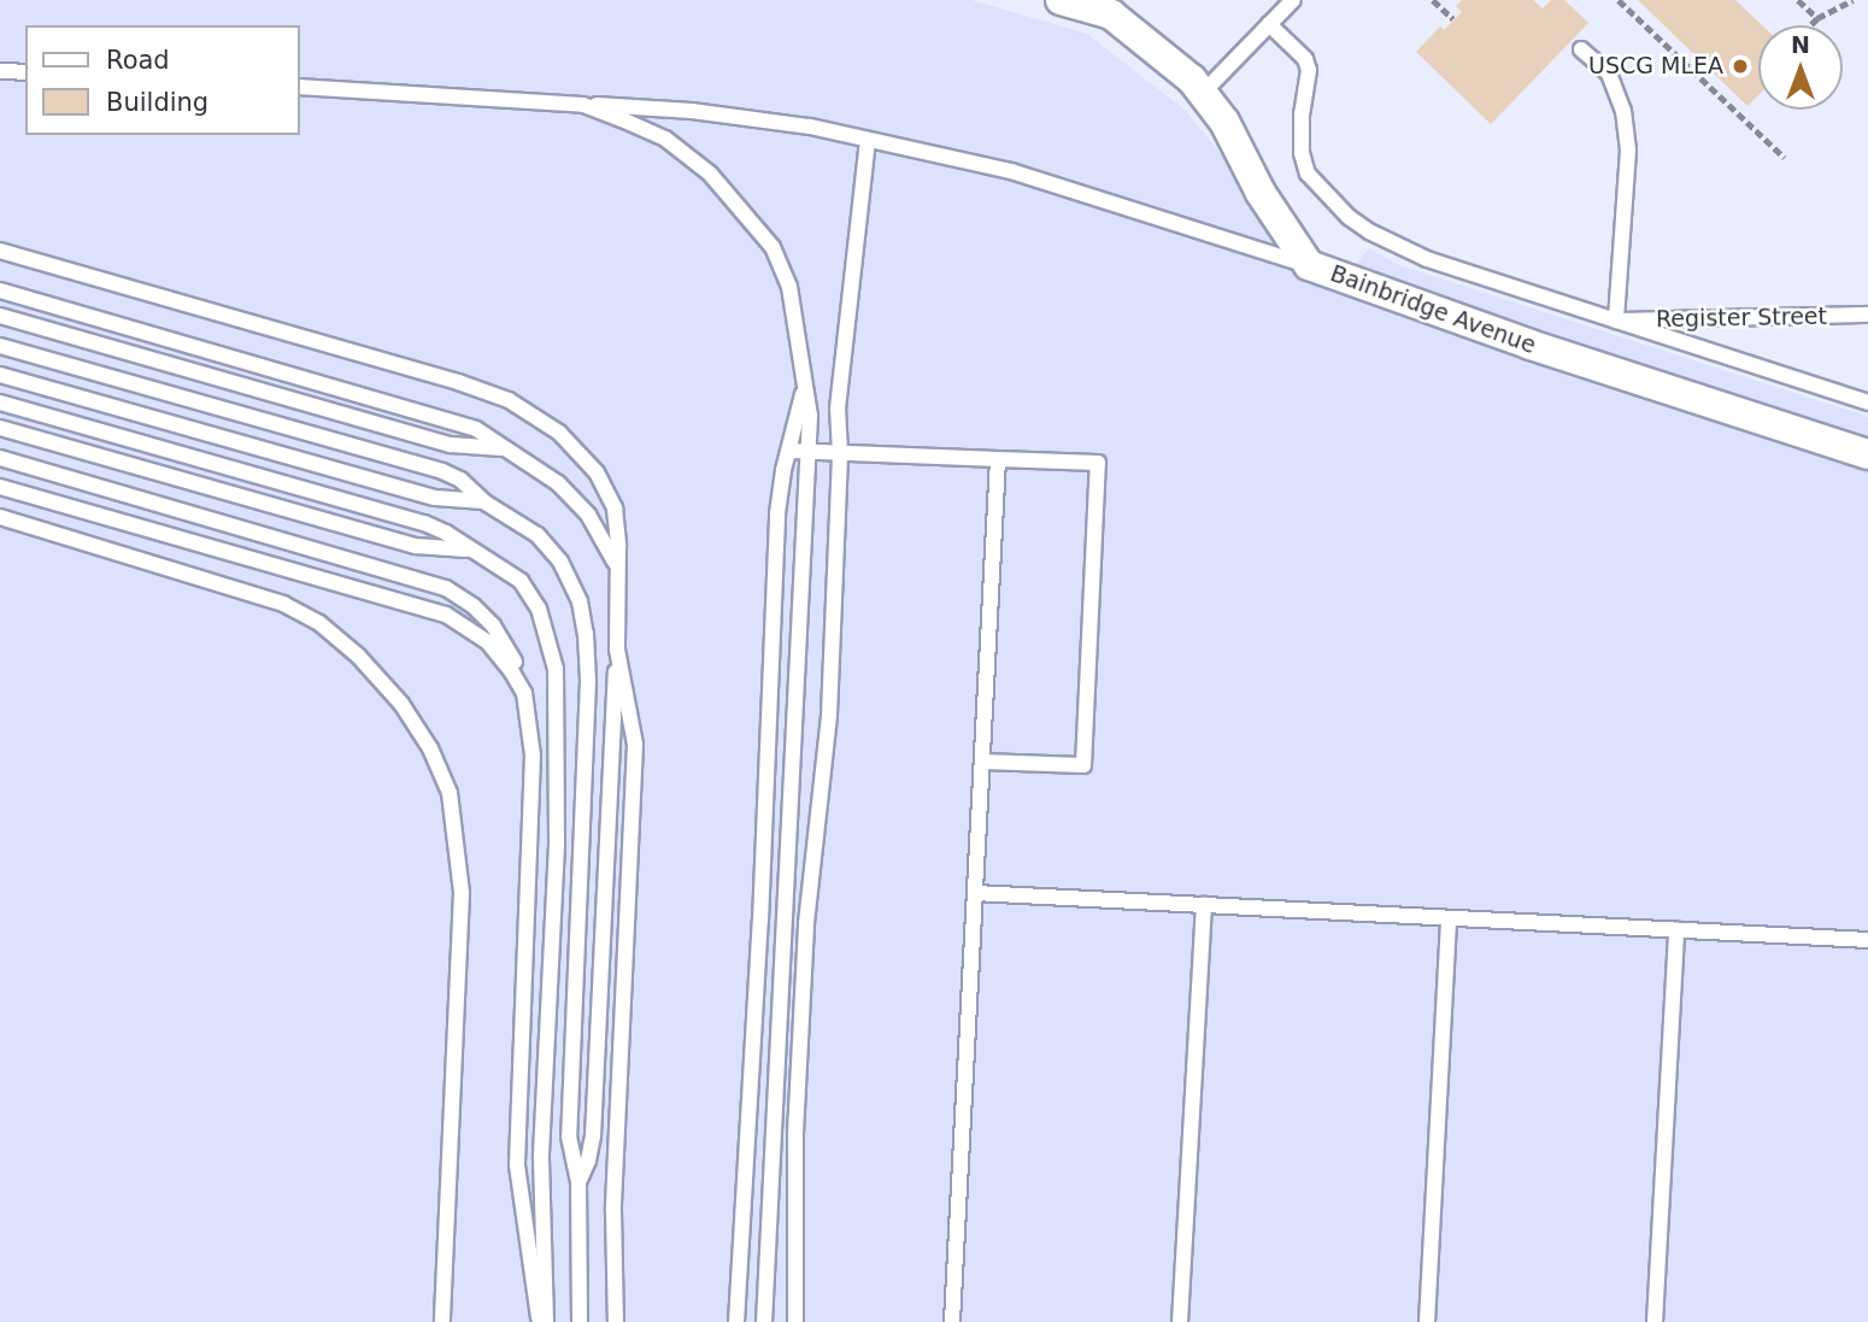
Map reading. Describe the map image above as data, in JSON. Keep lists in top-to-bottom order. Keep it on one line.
{"streets":{"street":["Bainbridge Avenue"],"lane":["Register Street"]},"places":["USCG MLEA"],"legend":["Road","Building"],"north":"top"}
